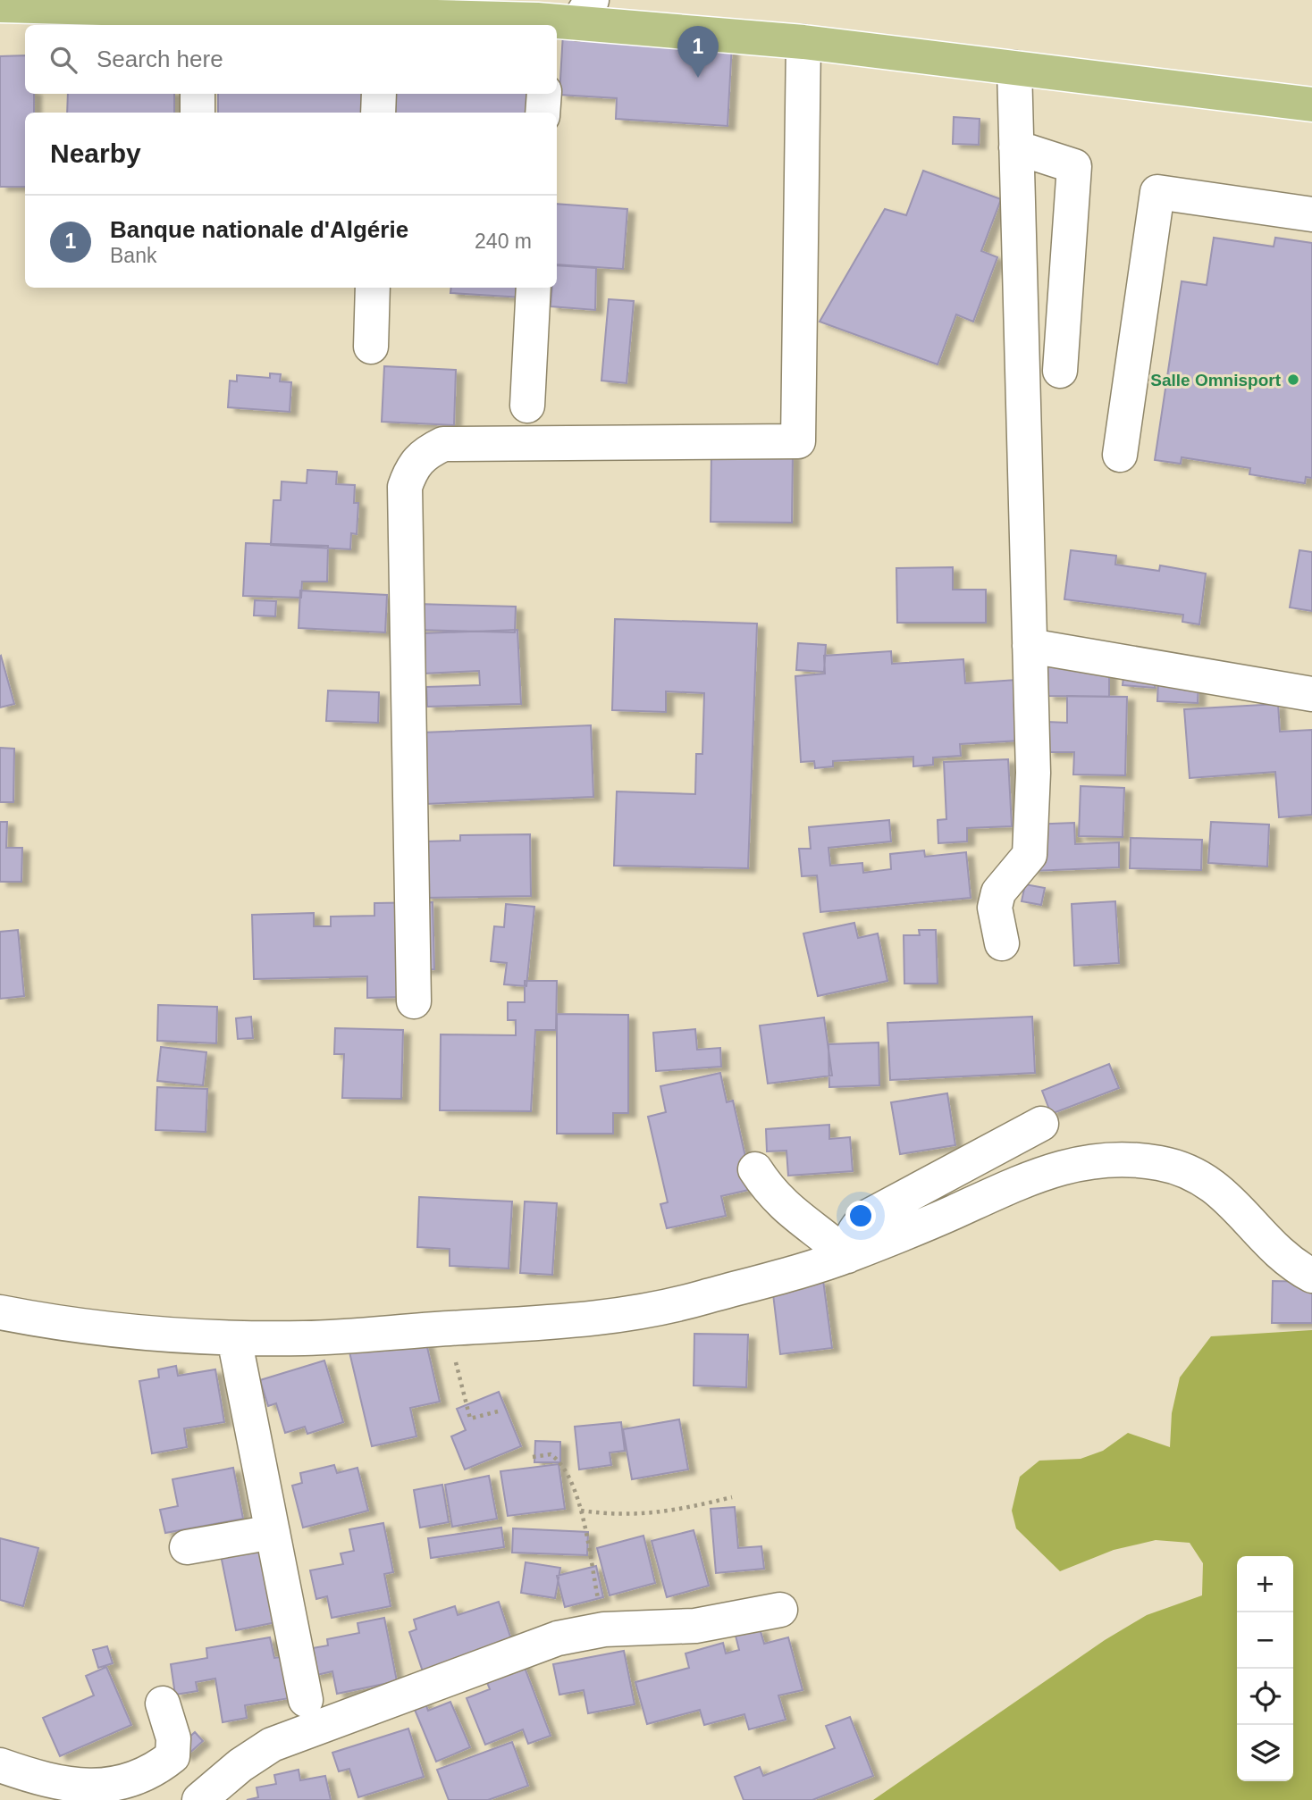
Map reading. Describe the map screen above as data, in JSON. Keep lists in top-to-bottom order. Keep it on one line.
{"places":["Salle Omnisport"],"page":{"search":"Search here","pins":"1","heading":"Nearby","list":[{"mark":"1","name":"Banque nationale d'Algérie","note":"Bank","value":"240 m"}],"map_buttons":["+","−"]}}
